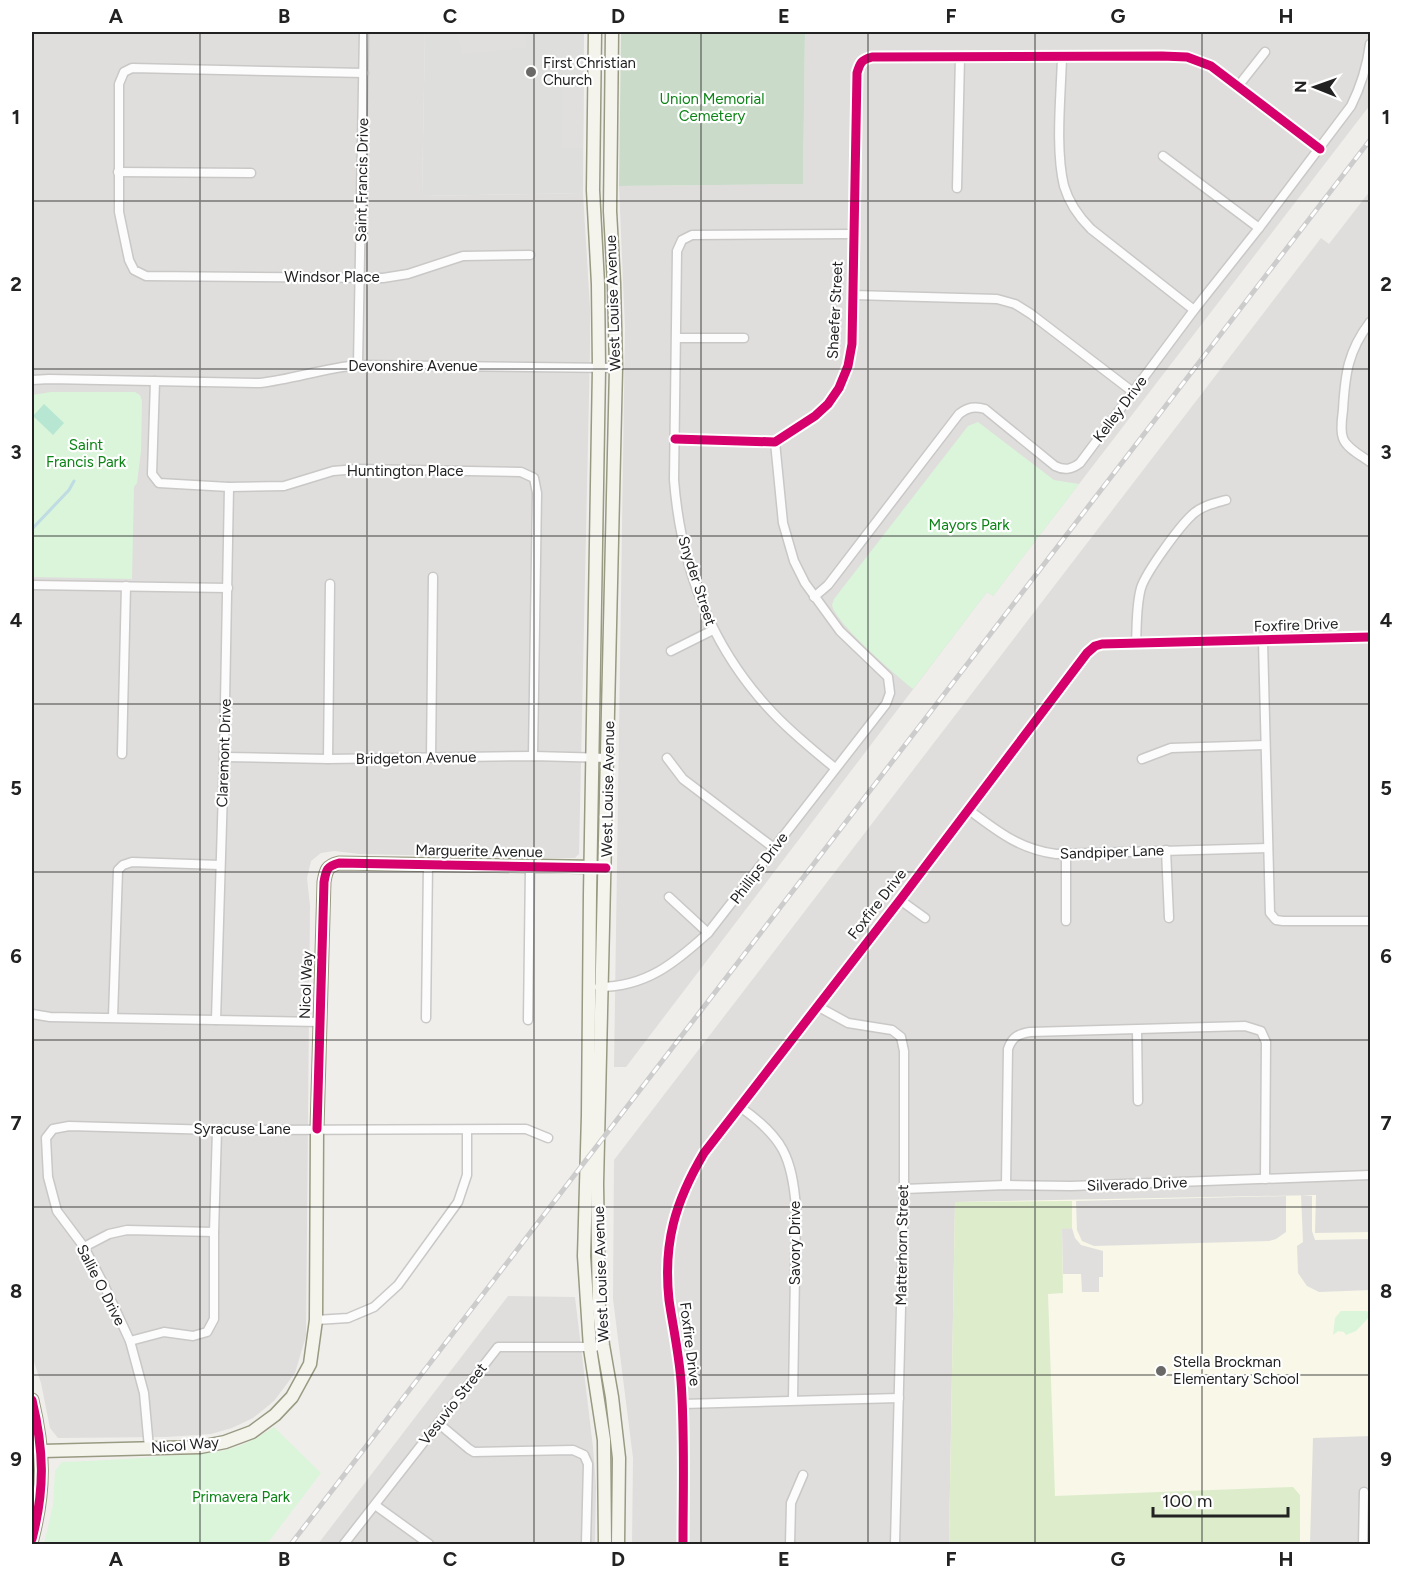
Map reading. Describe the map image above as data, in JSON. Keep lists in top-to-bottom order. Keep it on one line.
{"streets":{"main road":["West Louise Avenue","Marguerite Avenue","Nicol Way"],"street":["Saint Francis Drive","Windsor Place","Shaefer Street","Devonshire Avenue","Kelley Drive","Huntington Place","Snyder Street","Foxfire Drive","Claremont Drive","Bridgeton Avenue","Sandpiper Lane","Phillips Drive","Syracuse Lane","Silverado Drive","Savory Drive","Matterhorn Street","Sallie O Drive","Vesuvio Street"]},"crossings":[["Saint Francis Drive","Windsor Place"],["Saint Francis Drive","Devonshire Avenue"],["West Louise Avenue","Devonshire Avenue"],["West Louise Avenue","Bridgeton Avenue"],["West Louise Avenue","Marguerite Avenue"],["West Louise Avenue","Phillips Drive"],["West Louise Avenue","Vesuvio Street"],["Shaefer Street","Snyder Street"],["Devonshire Avenue","Huntington Place"],["Kelley Drive","Phillips Drive"],["Huntington Place","Claremont Drive"],["Huntington Place","Bridgeton Avenue"],["Snyder Street","Phillips Drive"],["Foxfire Drive","Sandpiper Lane"],["Foxfire Drive","Savory Drive"],["Foxfire Drive","Matterhorn Street"],["Claremont Drive","Bridgeton Avenue"],["Marguerite Avenue","Nicol Way"],["Nicol Way","Syracuse Lane"],["Nicol Way","Sallie O Drive"],["Syracuse Lane","Sallie O Drive"],["Silverado Drive","Matterhorn Street"]],"parks":["Union Memorial Cemetery","Saint Francis Park","Mayors Park","Primavera Park"],"places":["First Christian Church","Stella Brockman Elementary School"],"scale_bar":"100 m","north":"left","grid":{"columns":["A","B","C","D","E","F","G","H"],"rows":["1","2","3","4","5","6","7","8","9"]}}
